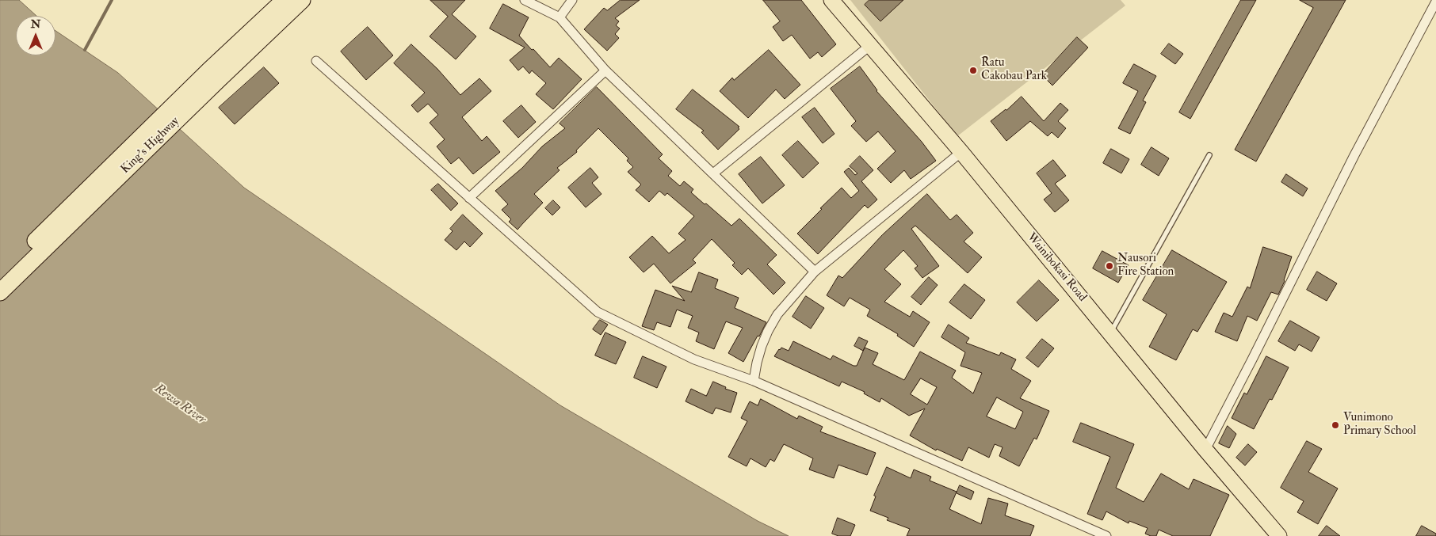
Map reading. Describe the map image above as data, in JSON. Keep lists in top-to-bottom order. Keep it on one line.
{"streets":{"highway":["King's Highway"],"main road":["Wainibokasi Road"]},"water":["Rewa River"],"places":["Ratu Cakobau Park","Nausori Fire Station","Vunimono Primary School"],"north":"top"}
